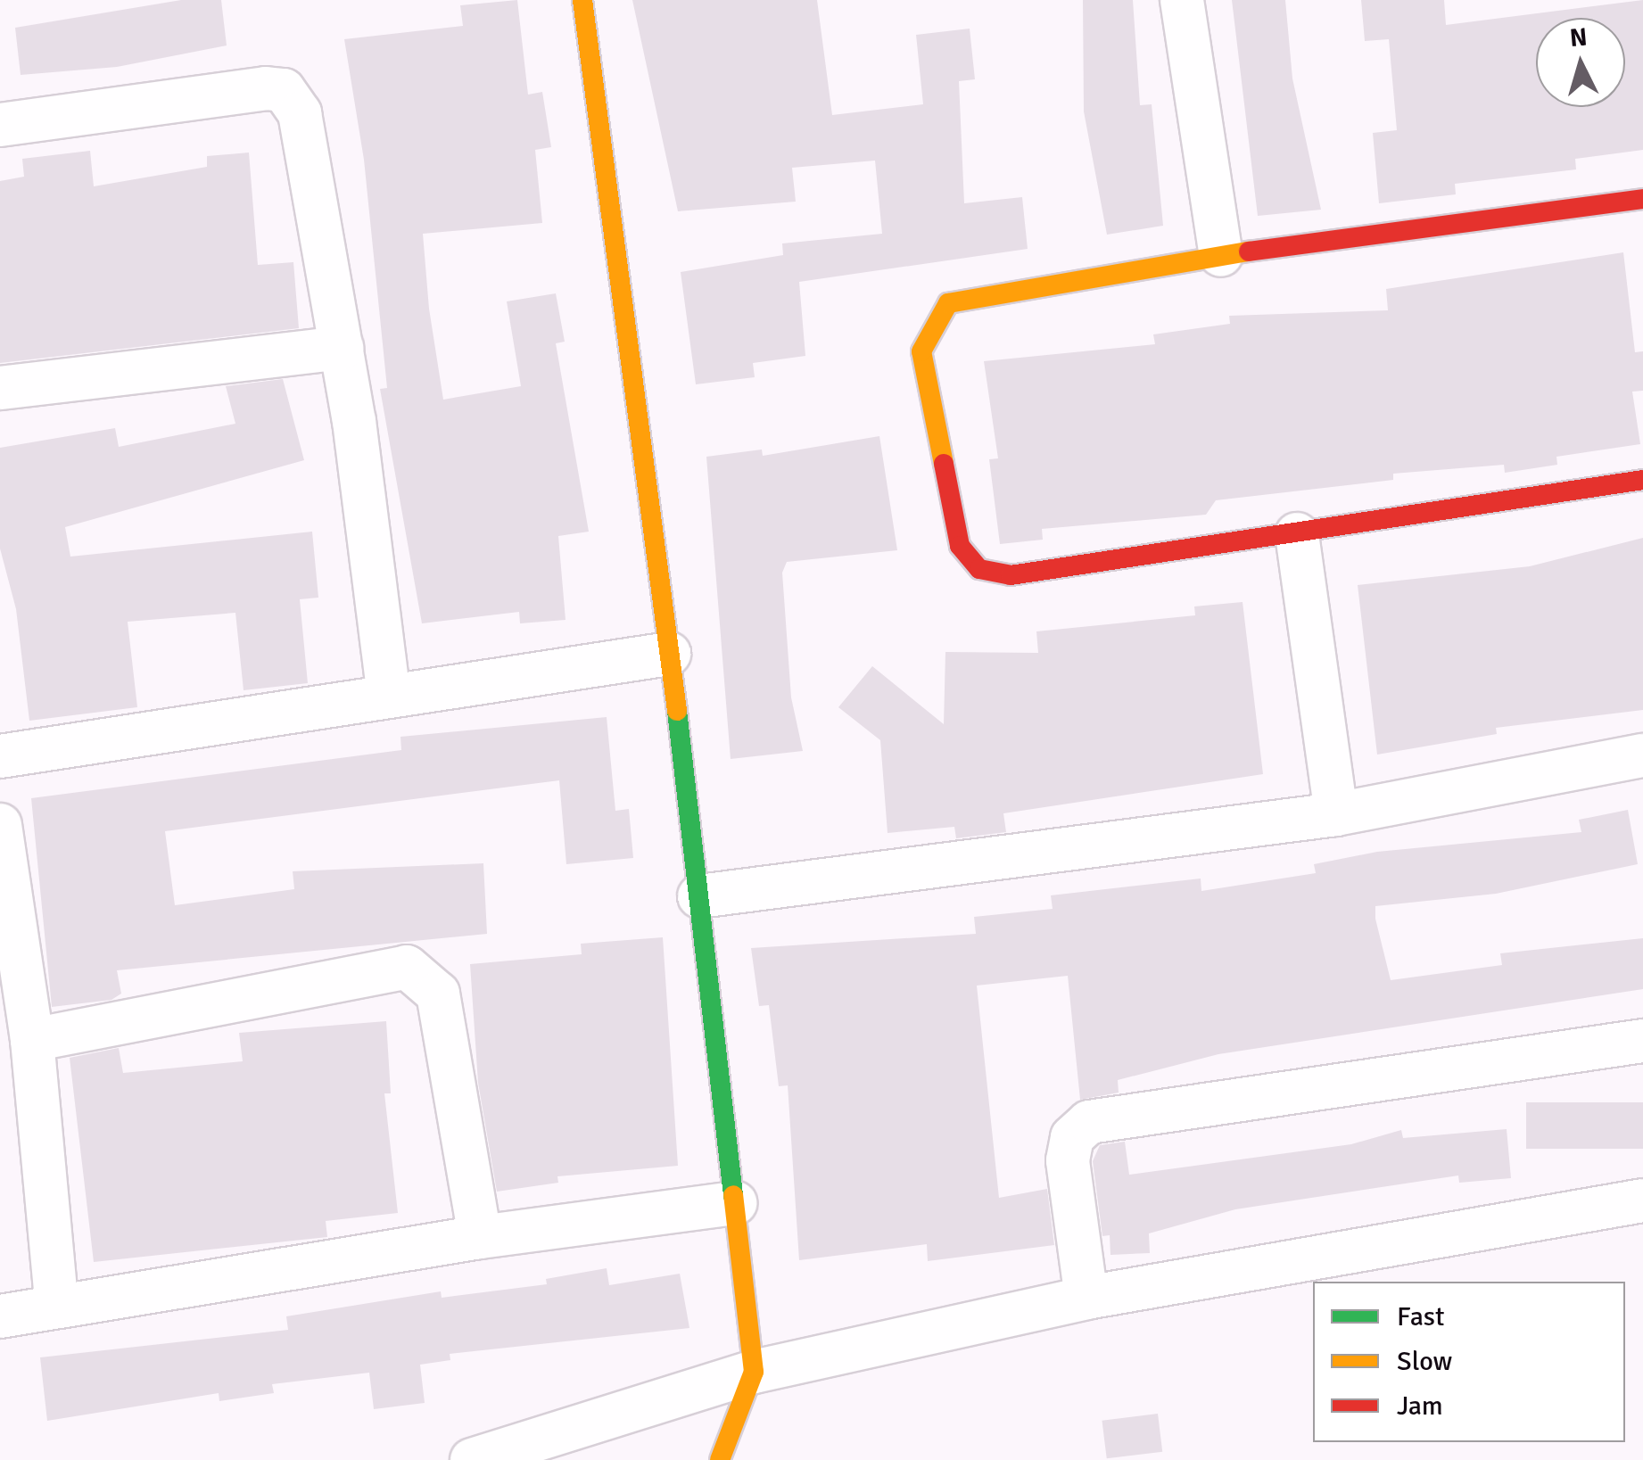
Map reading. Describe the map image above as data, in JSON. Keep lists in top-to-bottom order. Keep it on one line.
{"legend":["Fast","Slow","Jam"],"north":"top"}
